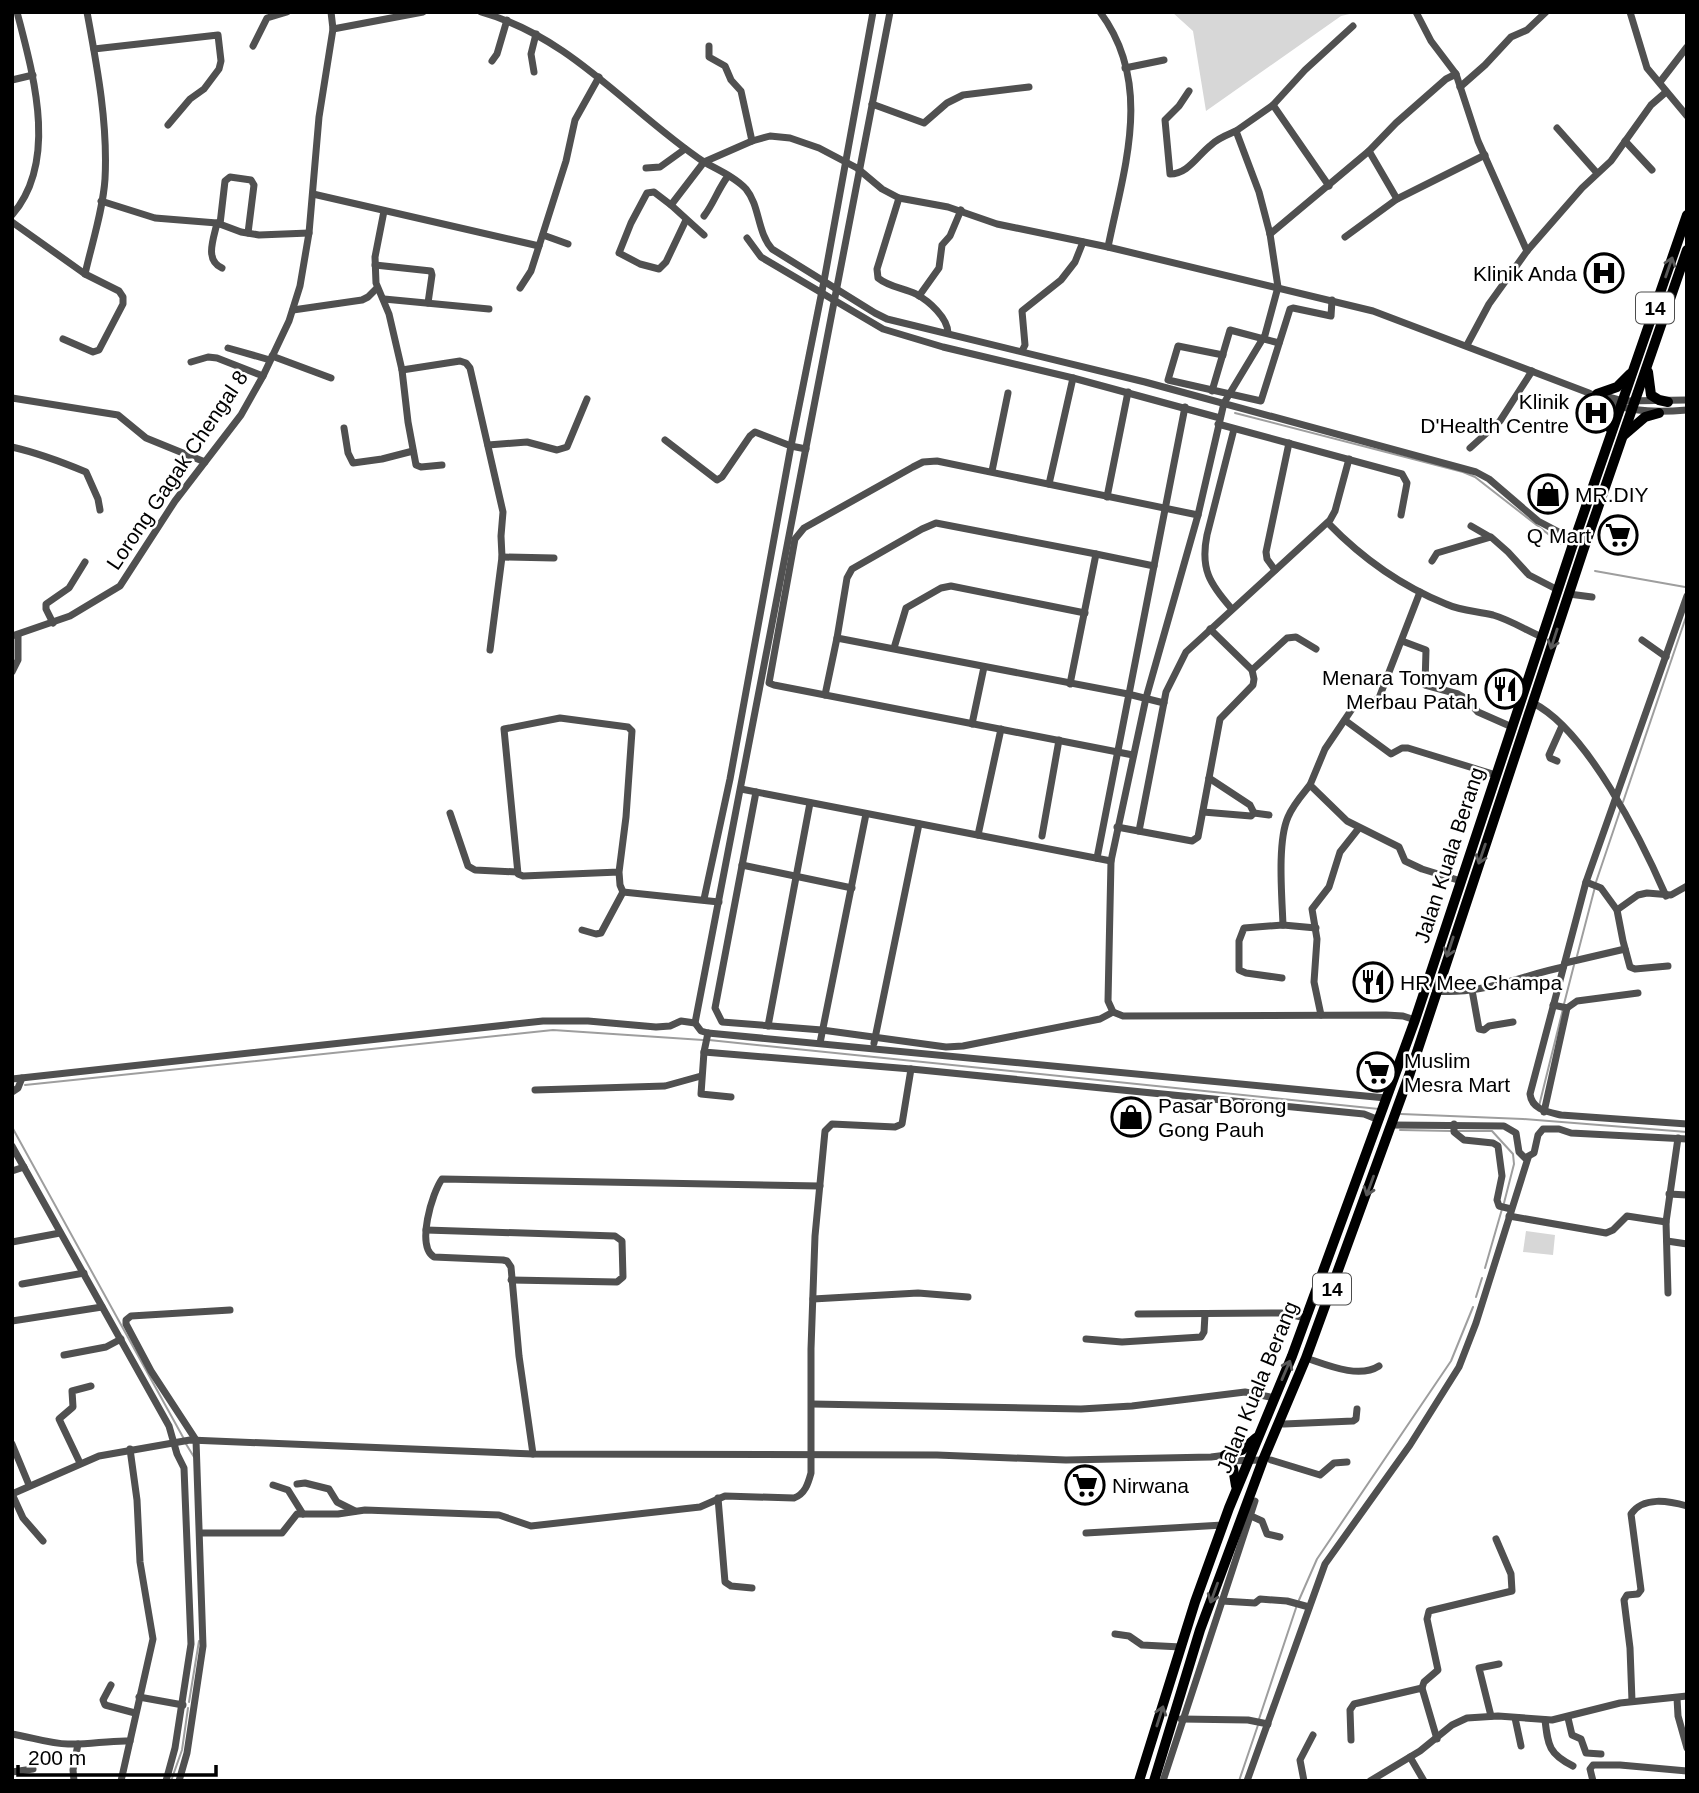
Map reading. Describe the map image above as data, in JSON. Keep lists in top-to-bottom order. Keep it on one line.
{"streets":{"highway":["14","Jalan Kuala Berang"],"street":["Lorong Gagak Chengal 8"]},"places":{"hospital":["Klinik Anda","Klinik D'Health Centre"],"shop":["MR.DIY","Pasar Borong Gong Pauh"],"supermarket":["Q Mart","Muslim Mesra Mart","Nirwana"],"restaurant":["Menara Tomyam Merbau Patah","HR Mee Champa"]},"scale_bar":"200 m"}
